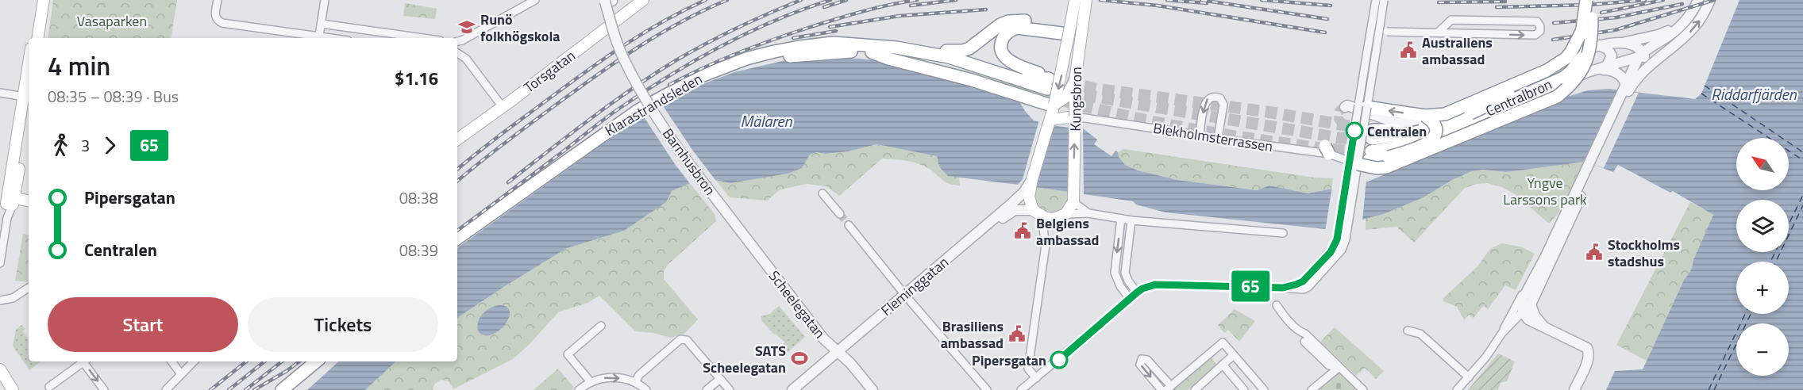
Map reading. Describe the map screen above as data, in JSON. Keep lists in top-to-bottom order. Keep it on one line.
{"streets":{"highway":["Centralbron","Klarastrandsleden"],"main road":["Torsgatan","Kungsbron"],"street":["Blekholmsterrassen","Barnhusbron","Fleminggatan","Scheelegatan"]},"crossings":[["Kungsbron","Klarastrandsleden"],["Kungsbron","Blekholmsterrassen"],["Kungsbron","Fleminggatan"],["Barnhusbron","Scheelegatan"],["Fleminggatan","Scheelegatan"]],"water":["Riddarfjärden","Mälaren"],"parks":["Vasaparken","Yngve Larssons park"],"places":{"school or university":["Runö folkhögskola"],"public building":["Australiens ambassad","Belgiens ambassad","Stockholms stadshus","Brasiliens ambassad"],"other":["Centralen","Pipersgatan"],"sports":["SATS Scheelegatan"]},"lines":["bus line 65"],"north":"top left","page":{"on_map":"65","heading":["4 min","08:35 – 08:39 · Bus","$1.16"],"legs":["3","65"],"map_buttons":["+","−"],"list":[{"name":"Pipersgatan","value":"08:38"},{"name":"Centralen","value":"08:39"}],"buttons":["Start","Tickets"]}}
